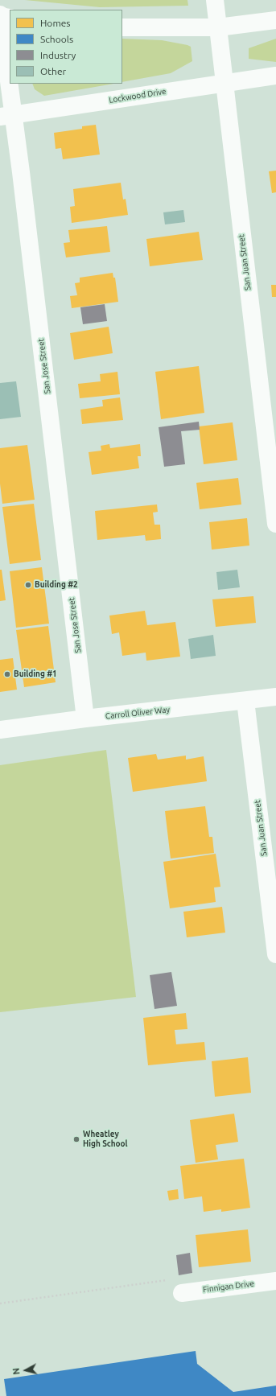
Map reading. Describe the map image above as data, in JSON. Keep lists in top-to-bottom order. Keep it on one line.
{"streets":{"street":["Lockwood Drive","San Juan Street","San Jose Street","Carroll Oliver Way","Finnigan Drive"]},"crossings":[["Lockwood Drive","San Juan Street"],["Lockwood Drive","San Jose Street"],["San Juan Street","Carroll Oliver Way"],["San Jose Street","Carroll Oliver Way"]],"places":["Building #2","Building #1","Wheatley High School"],"legend":["Homes","Schools","Industry","Other"],"north":"left"}
